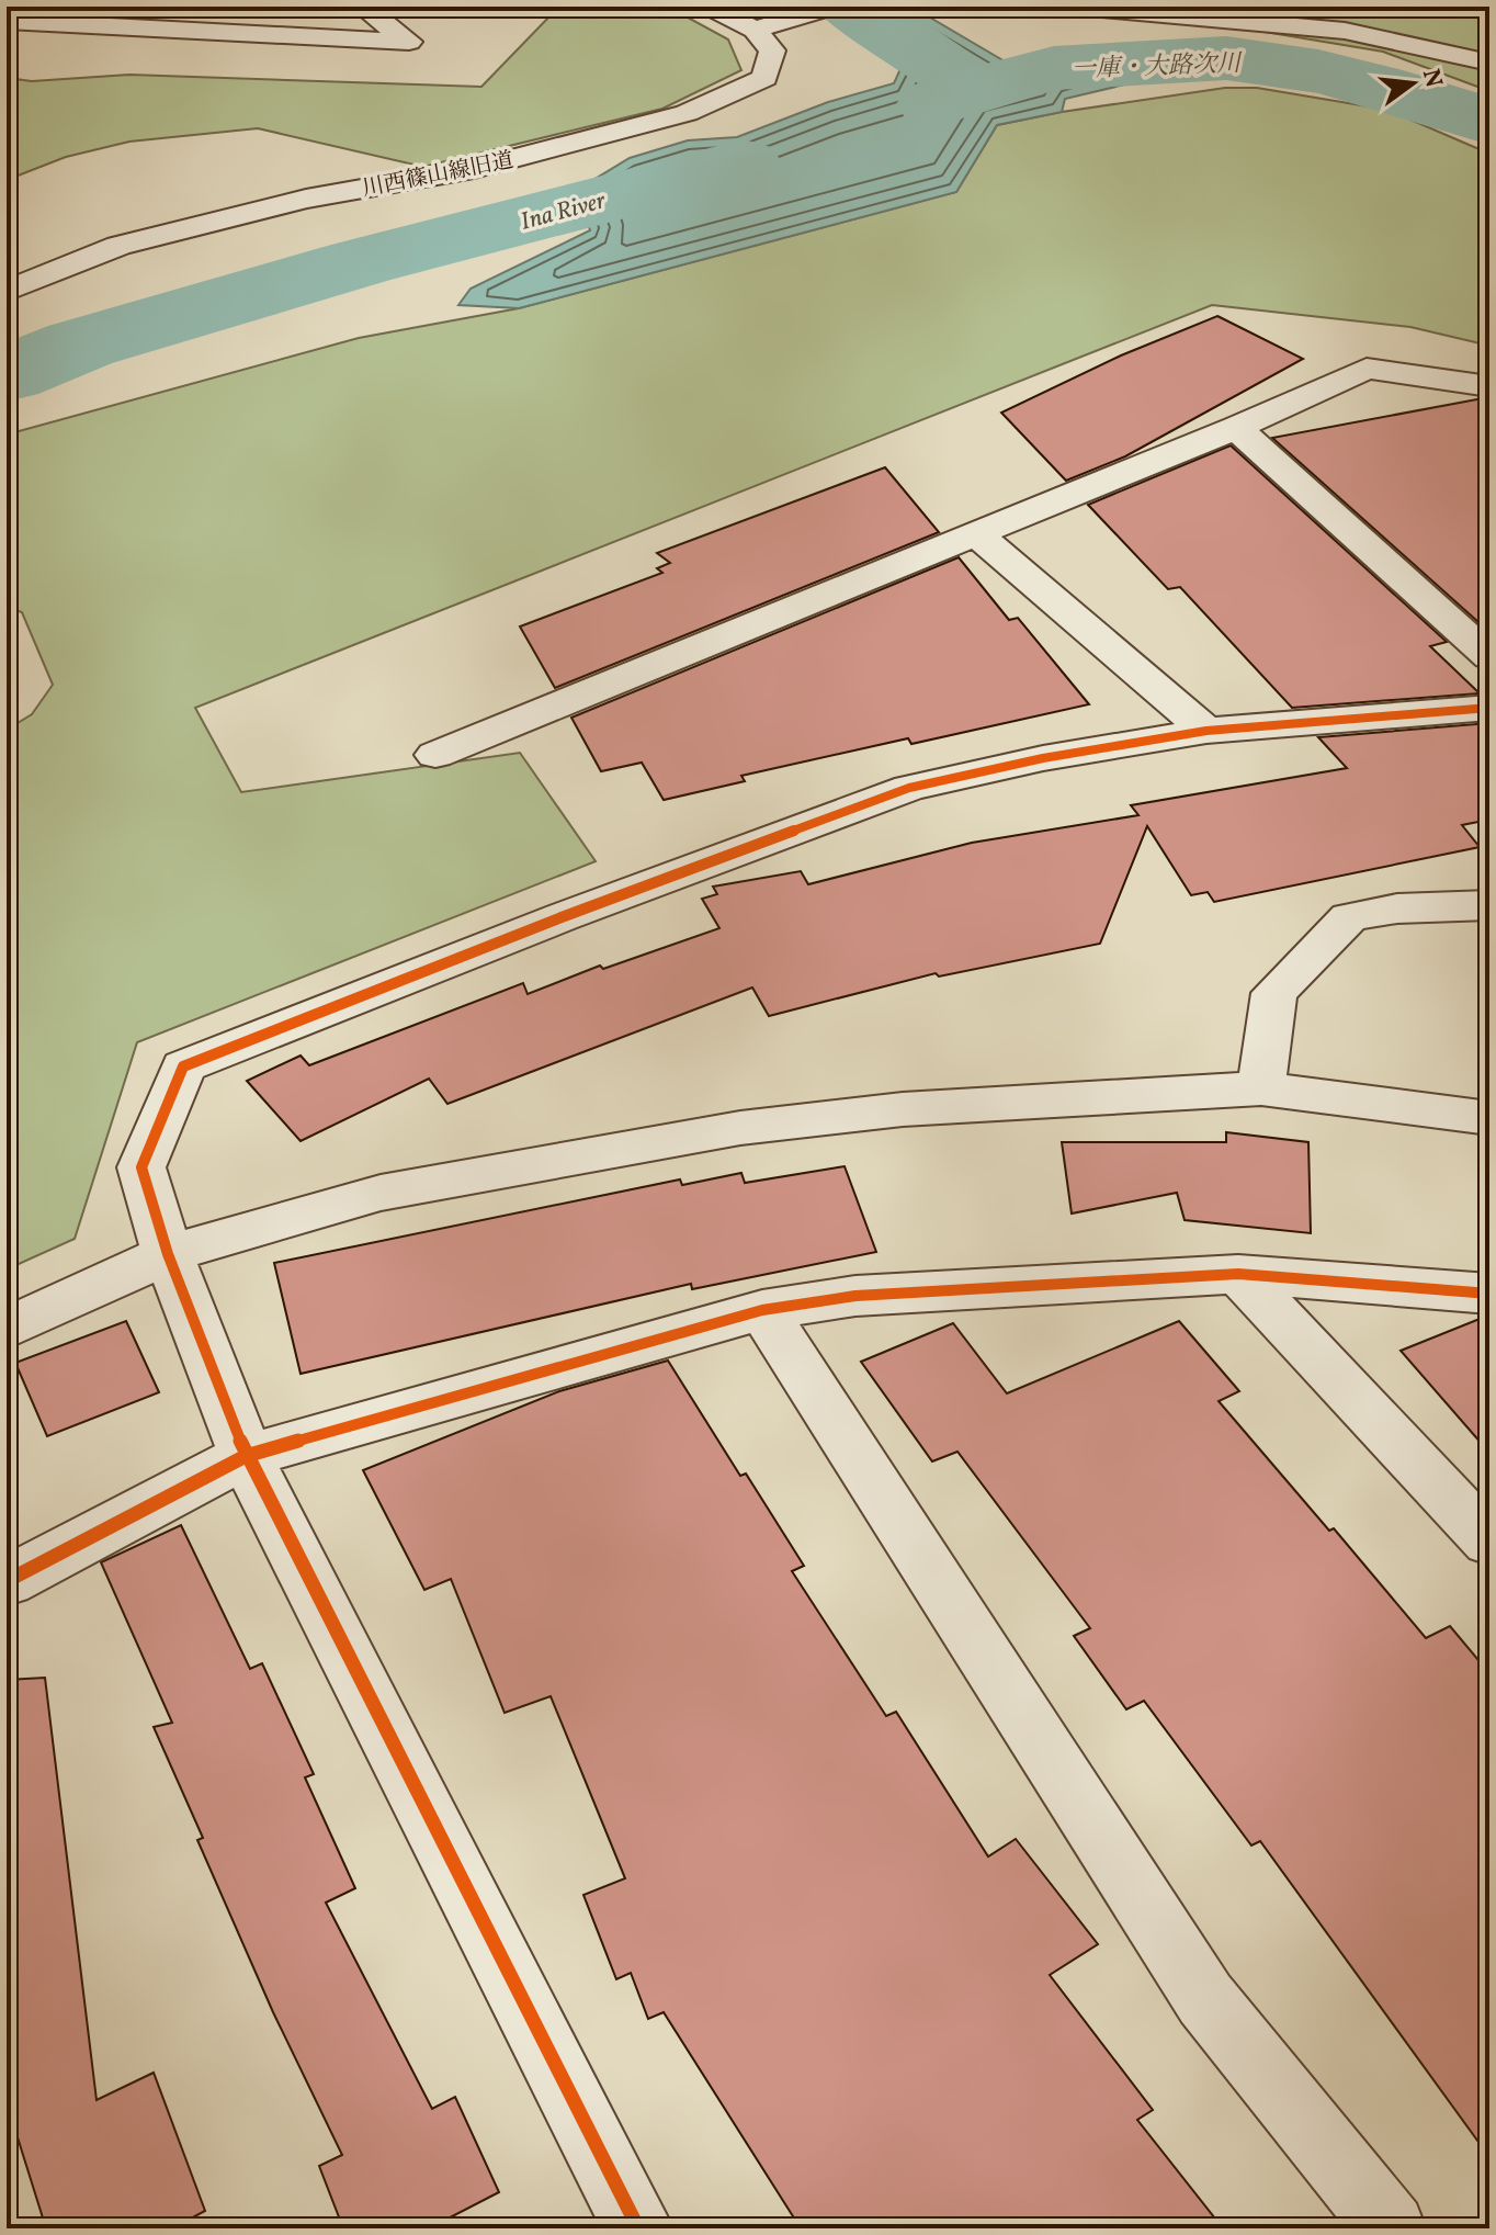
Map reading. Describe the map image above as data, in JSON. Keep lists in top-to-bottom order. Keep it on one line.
{"streets":{"street":["川西篠山線旧道"]},"water":["一庫・大路次川","Ina River"],"north":"right"}
